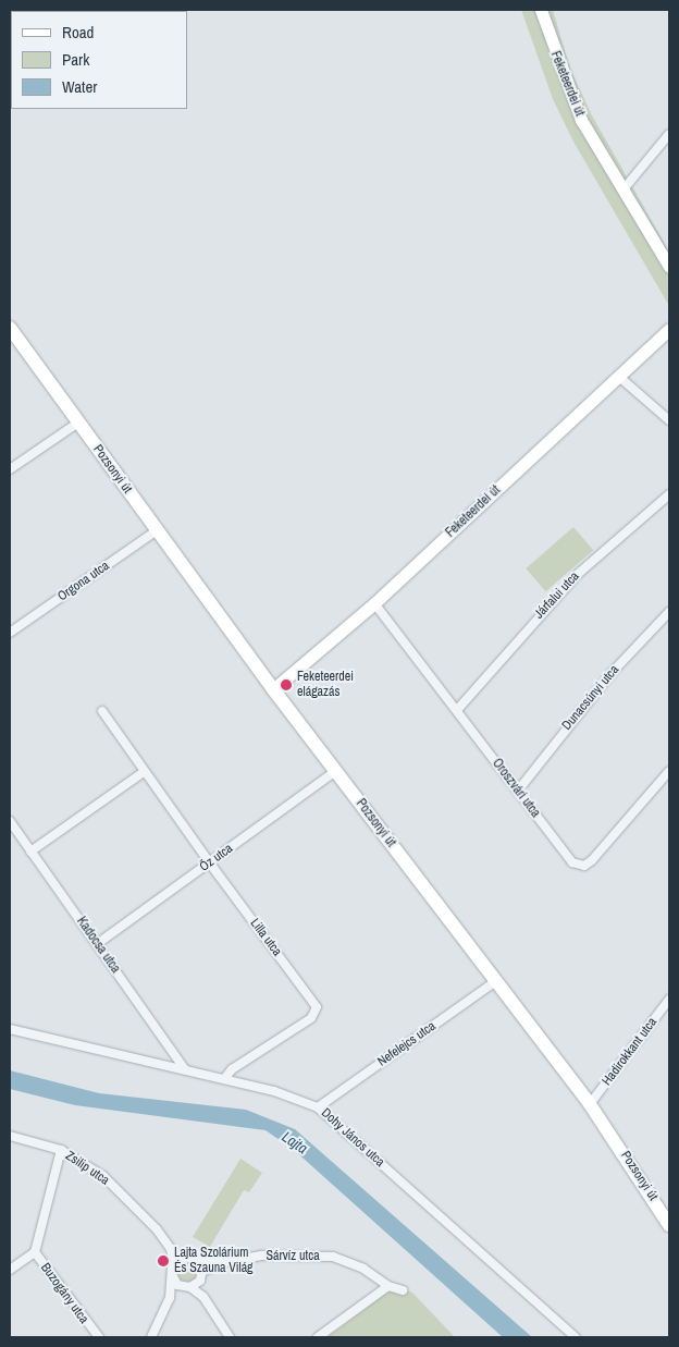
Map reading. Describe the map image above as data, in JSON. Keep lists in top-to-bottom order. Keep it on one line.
{"streets":{"main road":["Feketeerdei út","Pozsonyi út"],"street":["Orgona utca","Járfalui utca","Dunacsúnyi utca","Oroszvári utca","Őz utca","Lilla utca","Kadocsa utca","Nefelejcs utca","Hadirokkant utca","Dohy János utca","Zsilip utca","Sárvíz utca","Buzogány utca"]},"crossings":[["Feketeerdei út","Pozsonyi út"],["Feketeerdei út","Oroszvári utca"],["Pozsonyi út","Orgona utca"],["Pozsonyi út","Őz utca"],["Pozsonyi út","Nefelejcs utca"],["Pozsonyi út","Hadirokkant utca"],["Járfalui utca","Oroszvári utca"],["Dunacsúnyi utca","Oroszvári utca"],["Őz utca","Lilla utca"],["Őz utca","Kadocsa utca"],["Lilla utca","Dohy János utca"],["Kadocsa utca","Dohy János utca"],["Nefelejcs utca","Dohy János utca"],["Zsilip utca","Buzogány utca"]],"water":["Lajta"],"places":["Feketeerdei elágazás","Lajta Szolárium És Szauna Világ"],"legend":["Road","Park","Water"]}
